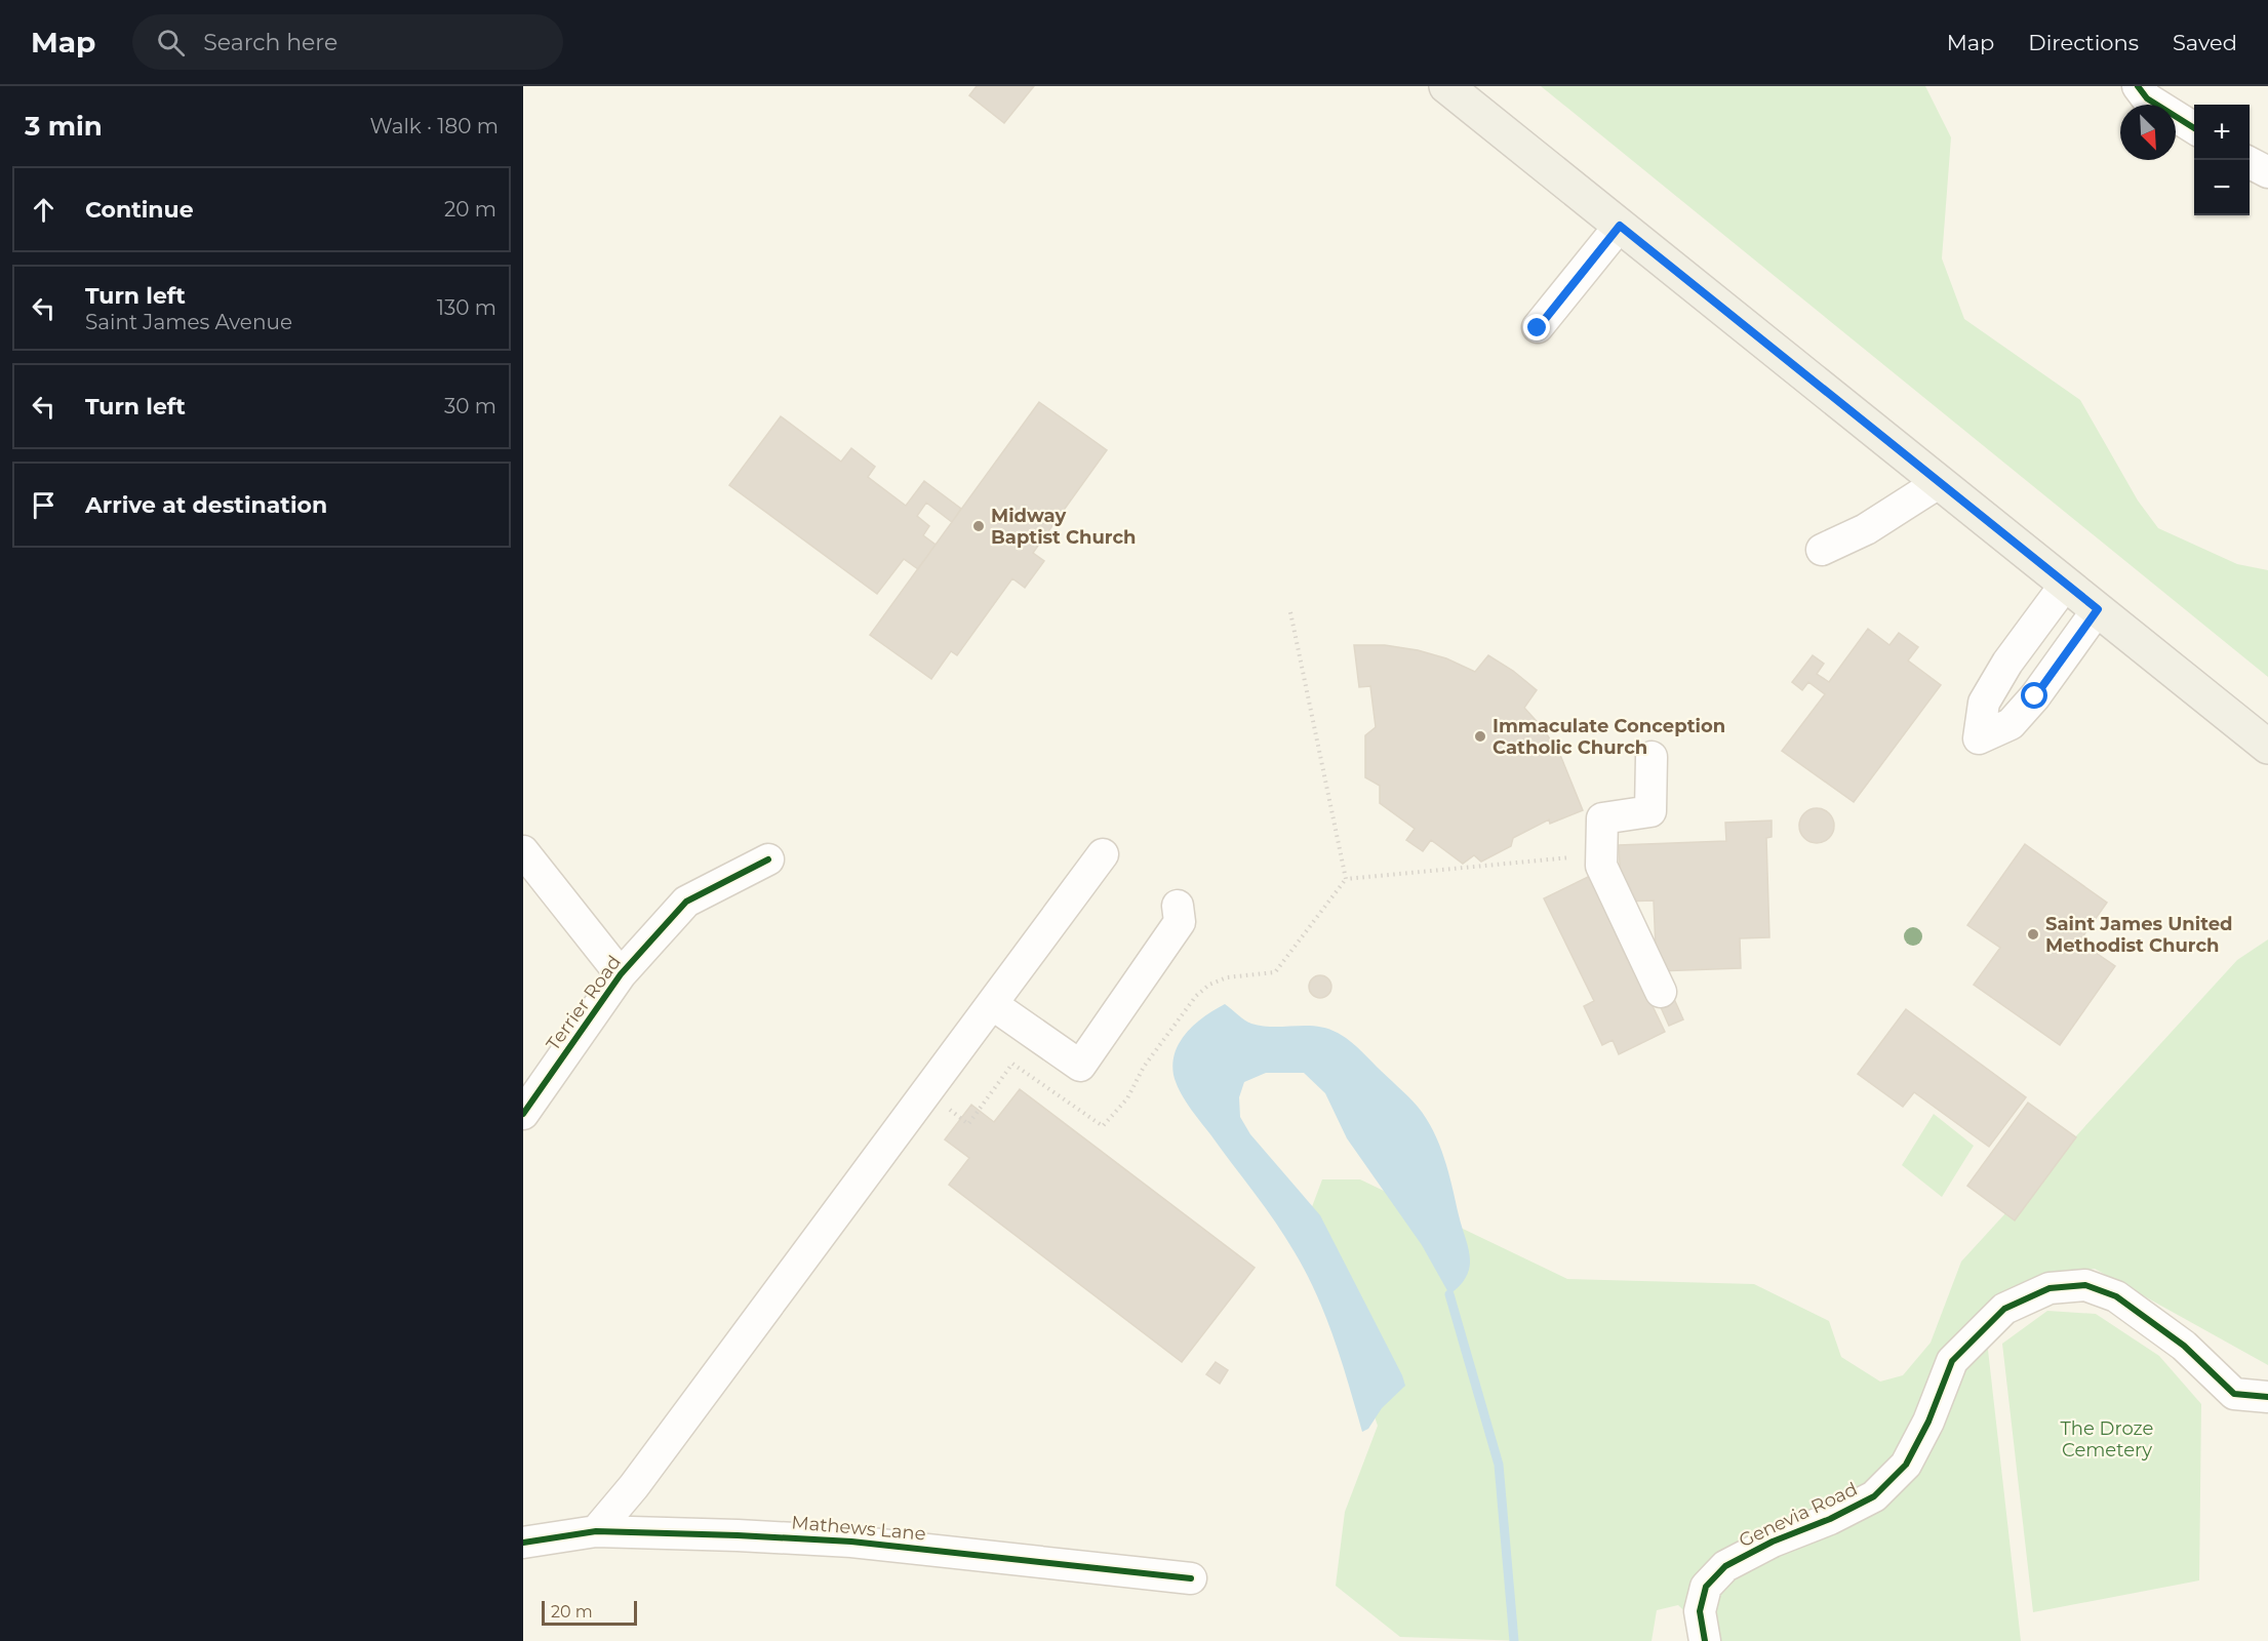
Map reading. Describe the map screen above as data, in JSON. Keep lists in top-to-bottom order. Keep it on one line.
{"streets":{"street":["Terrier Road","Genevia Road","Mathews Lane"]},"parks":["The Droze Cemetery"],"places":["Midway Baptist Church","Immaculate Conception Catholic Church","Saint James United Methodist Church"],"scale_bar":"20 m","north":"bottom right","page":{"header":"Map","search":"Search here","nav":["Map","Directions","Saved"],"heading":["3 min","Walk · 180 m"],"map_buttons":["+","−"],"list":[["Continue","20 m"],["Turn left","Saint James Avenue","130 m"],["Turn left","30 m"],"Arrive at destination"],"scale":"20 m"}}
